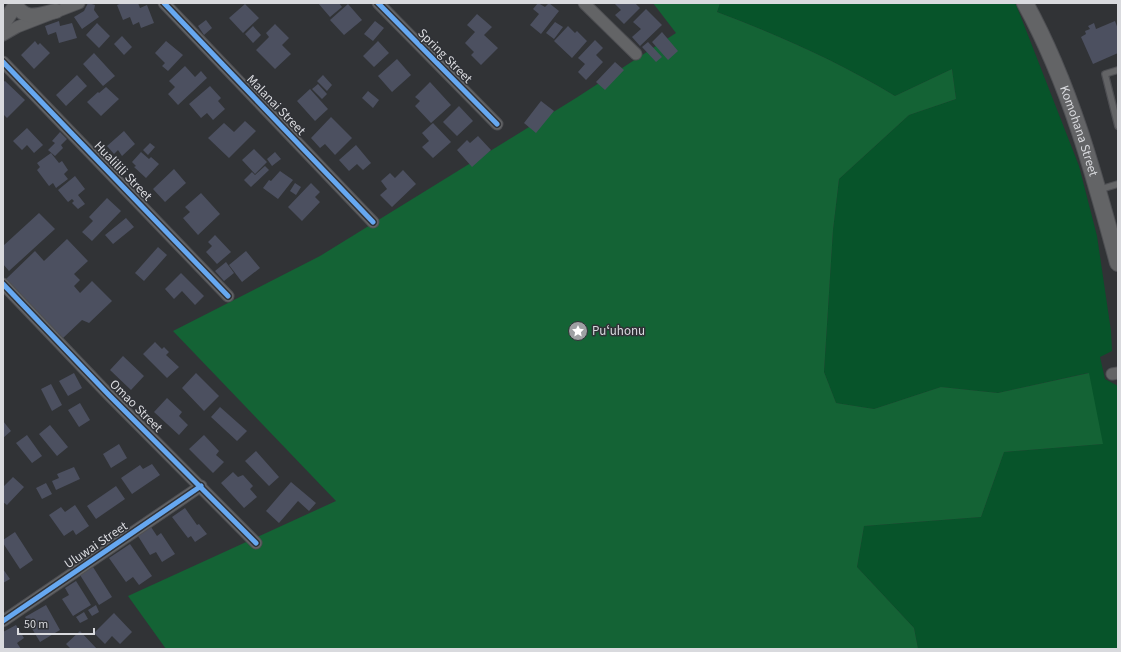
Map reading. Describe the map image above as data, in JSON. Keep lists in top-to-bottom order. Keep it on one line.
{"streets":{"main road":["Komohana Street"],"street":["Spring Street","Malanai Street","Hualilili Street","Omao Street","Uluwai Street"]},"crossings":[["Omao Street","Uluwai Street"]],"places":{"place":["Puʻuhonu"]},"scale_bar":"50 m"}
